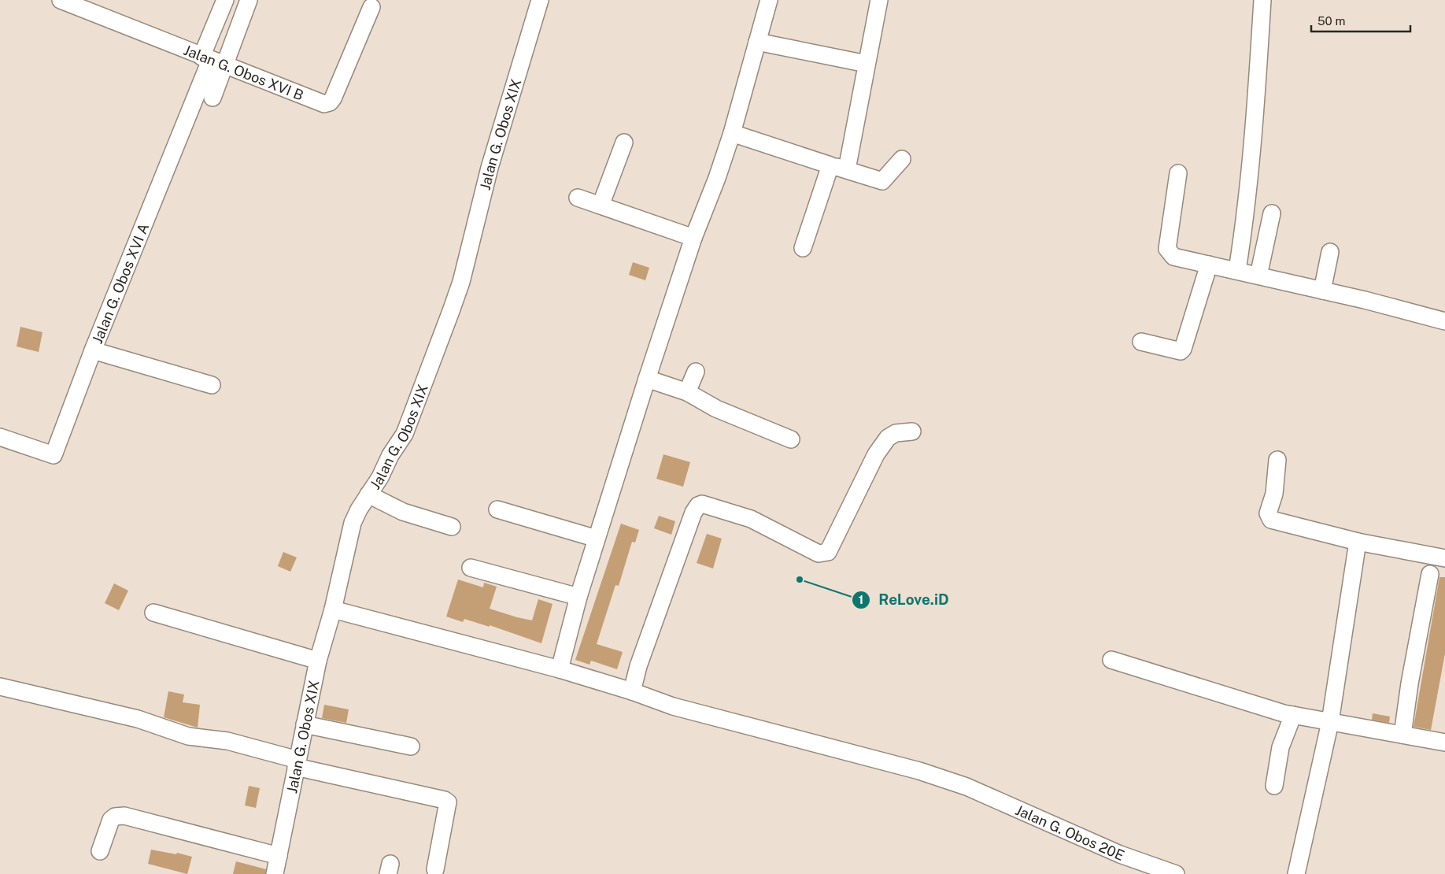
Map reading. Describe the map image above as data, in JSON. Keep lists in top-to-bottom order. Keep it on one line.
{"streets":{"street":["Jalan G. Obos XVI B","Jalan G. Obos XIX","Jalan G. Obos XVI A","Jalan G. Obos 20E"]},"crossings":[["Jalan G. Obos XVI B","Jalan G. Obos XVI A"],["Jalan G. Obos XIX","Jalan G. Obos 20E"]],"places":["ReLove.iD"],"scale_bar":"50 m"}
